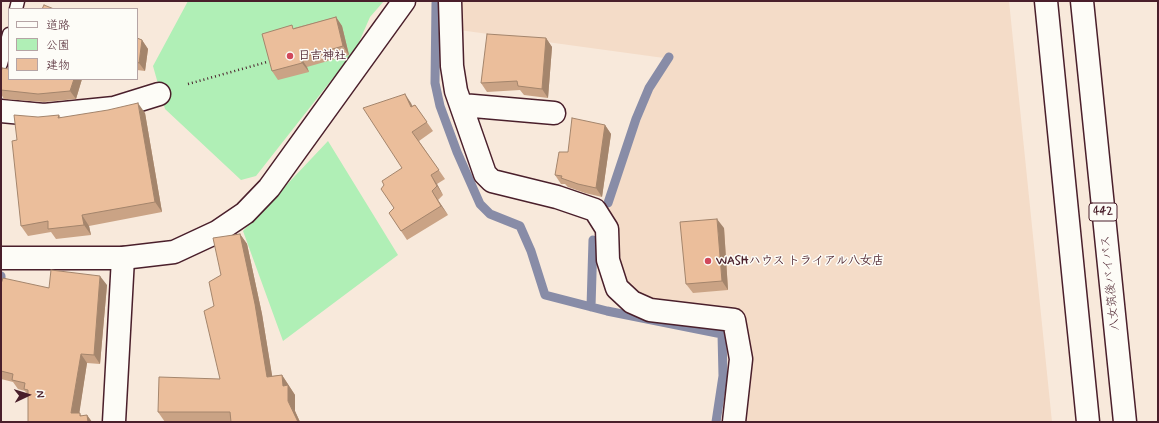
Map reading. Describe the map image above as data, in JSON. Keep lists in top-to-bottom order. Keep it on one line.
{"streets":{"main road":["442","八女筑後バイパス"]},"places":["日吉神社","WASHハウス トライアル八女店"],"legend":["道路","公園","建物"],"north":"right"}
